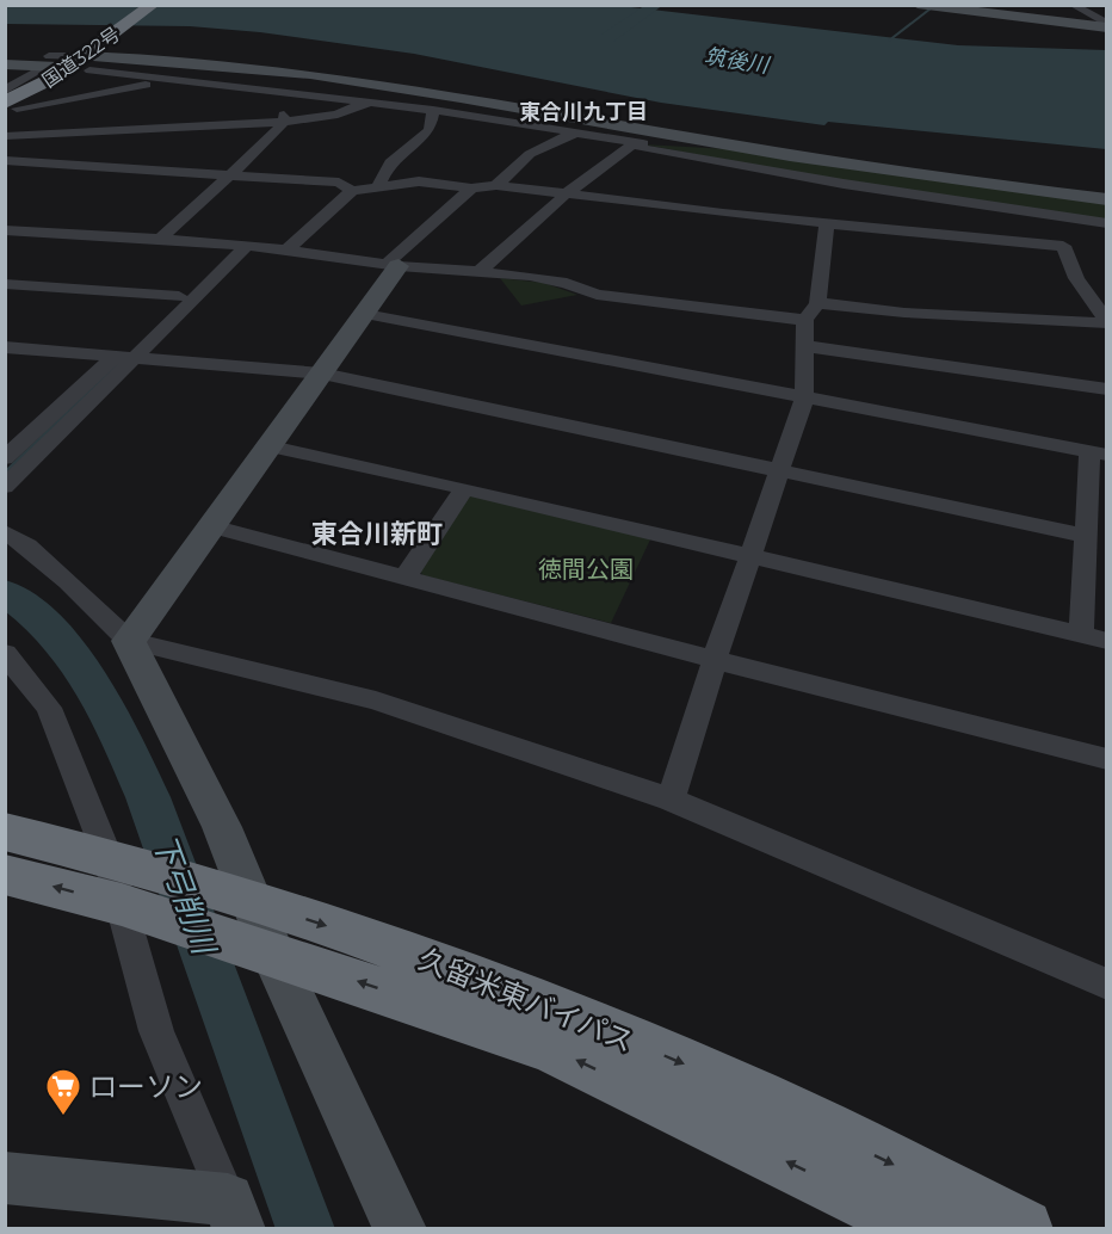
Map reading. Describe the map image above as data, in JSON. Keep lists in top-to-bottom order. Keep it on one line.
{"streets":{"highway":["国道322号","久留米東バイパス"]},"districts":["東合川九丁目","東合川新町"],"water":["筑後川","下弓削川"],"parks":["徳間公園"],"places":{"supermarket":["ローソン"]}}
